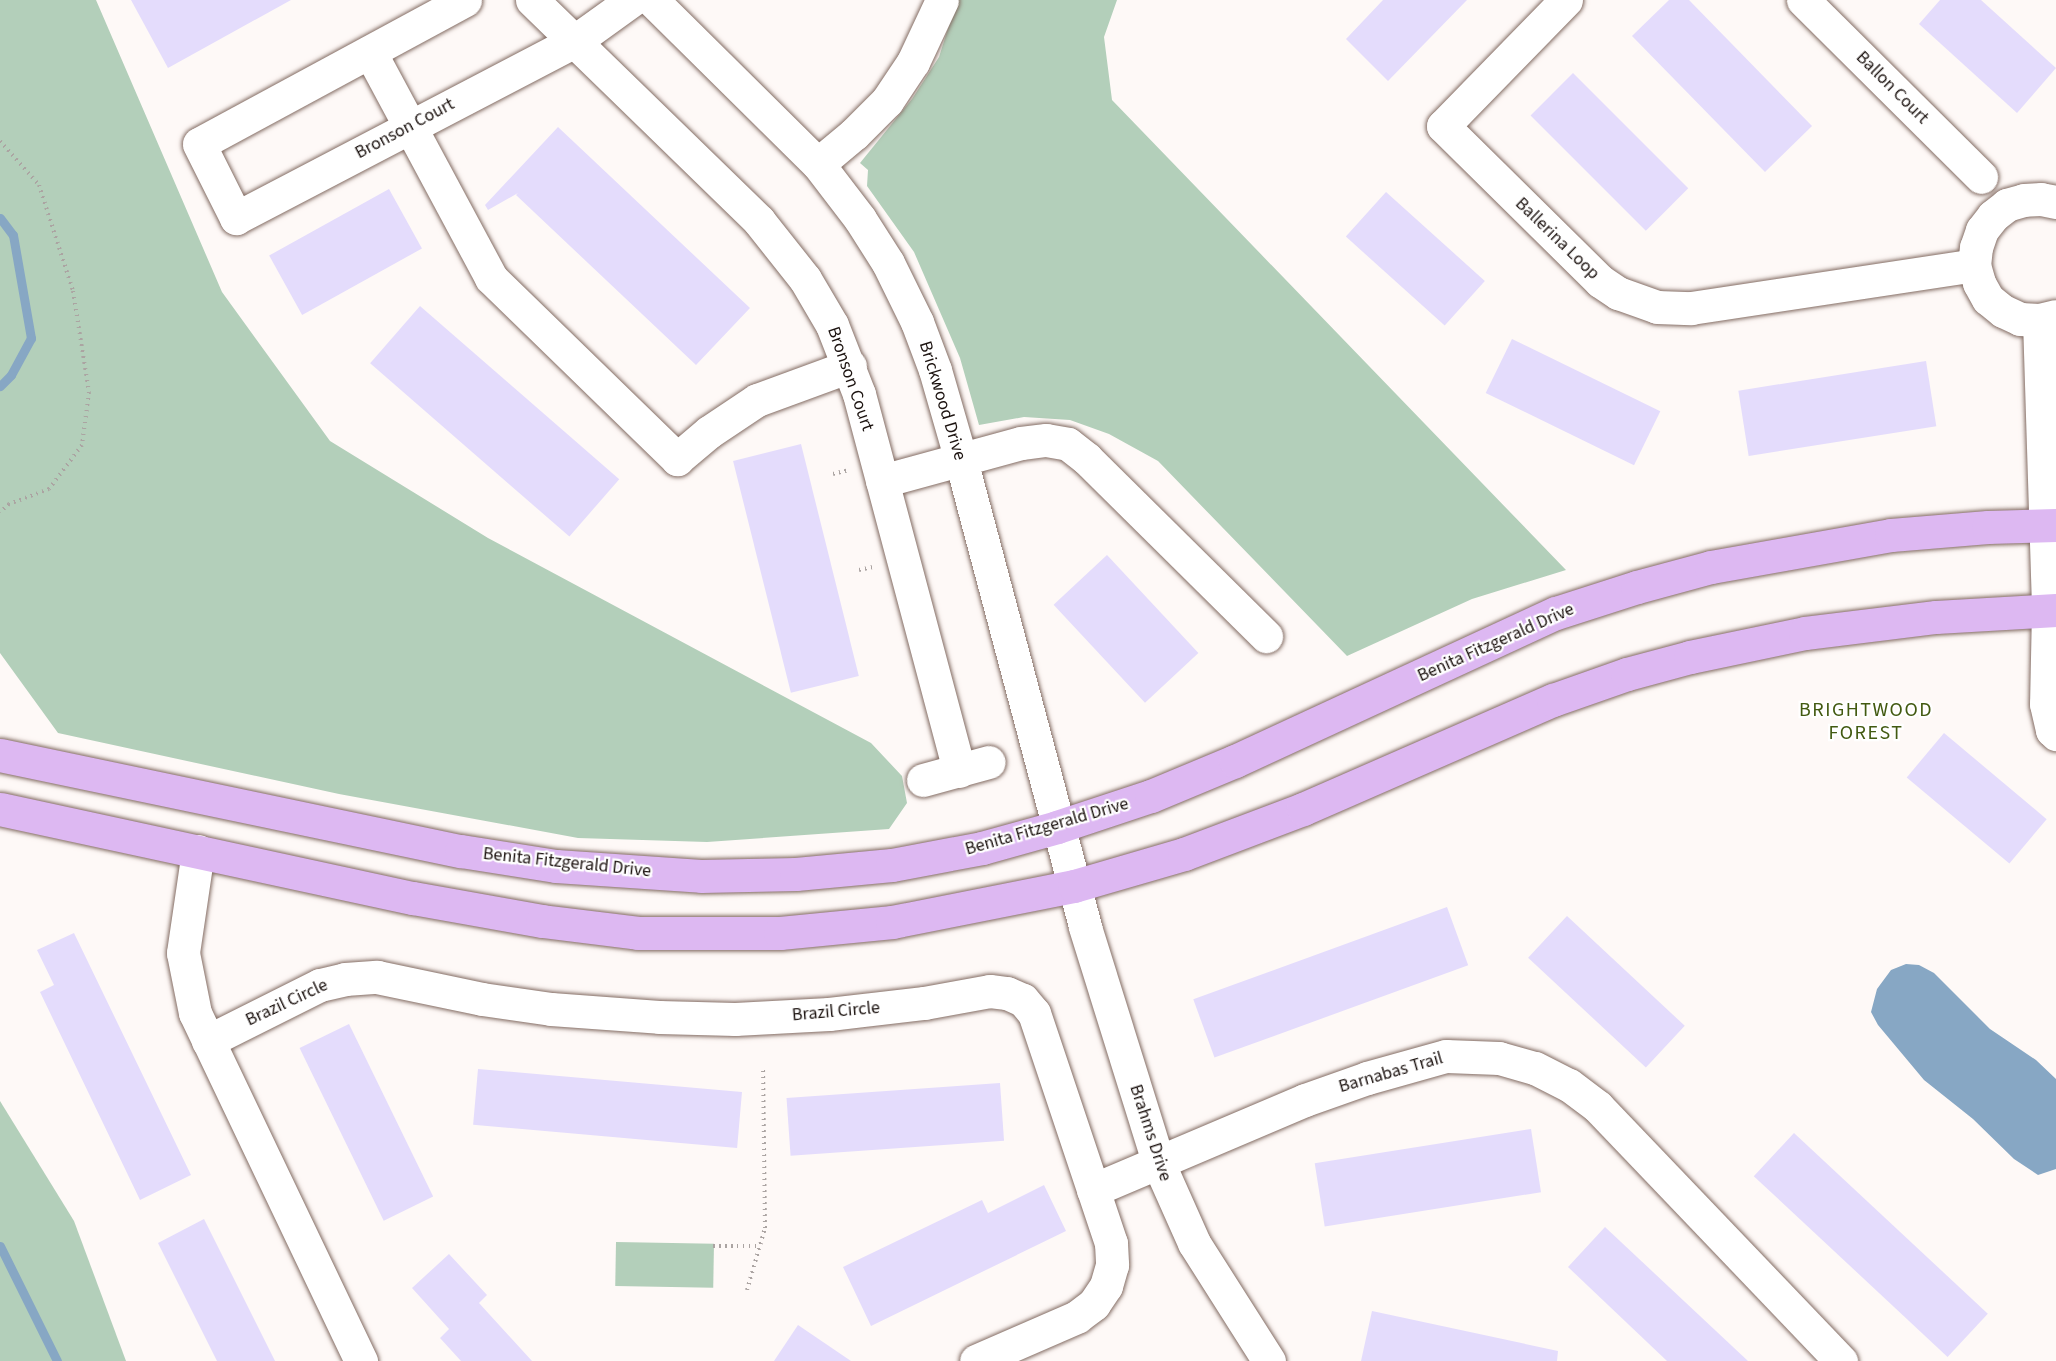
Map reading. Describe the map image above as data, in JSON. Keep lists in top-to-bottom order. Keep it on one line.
{"streets":{"main road":["Benita Fitzgerald Drive"],"street":["Ballon Court","Bronson Court","Ballerina Loop","Brickwood Drive","Brazil Circle","Barnabas Trail","Brahms Drive"]},"crossings":[["Brickwood Drive","Benita Fitzgerald Drive"],["Brickwood Drive","Brahms Drive"],["Brazil Circle","Barnabas Trail"],["Barnabas Trail","Brahms Drive"]],"districts":["BRIGHTWOOD FOREST"]}
